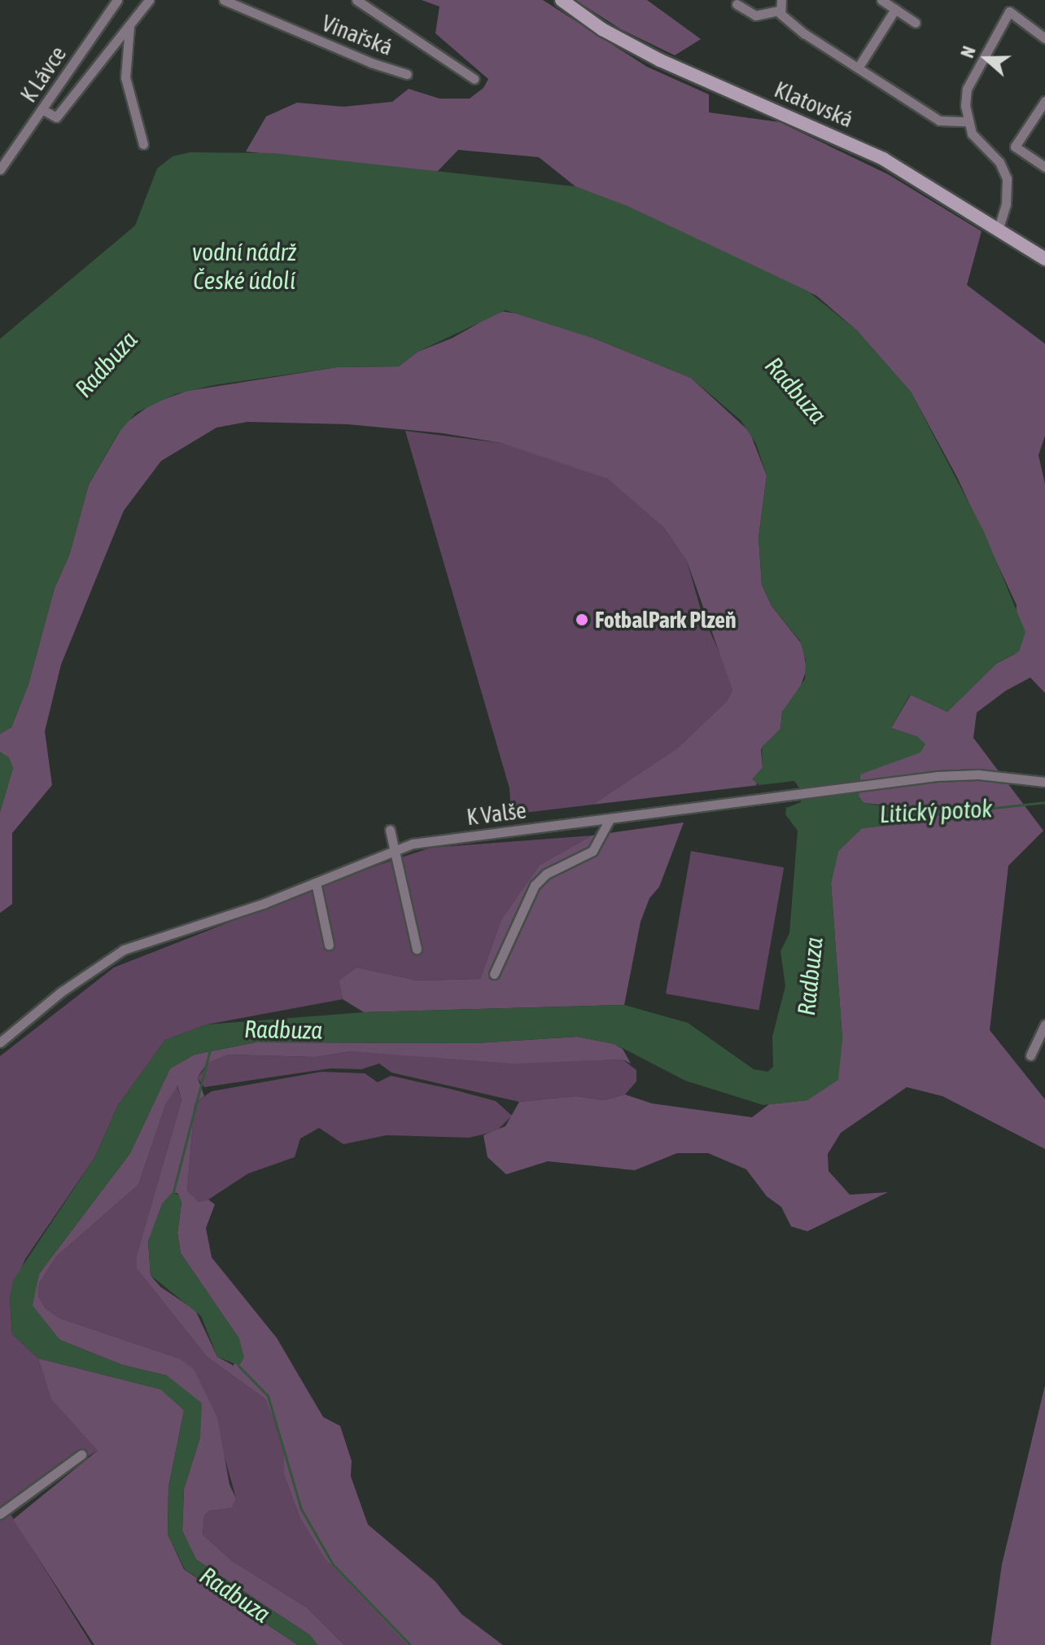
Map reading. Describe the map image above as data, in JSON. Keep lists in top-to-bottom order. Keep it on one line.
{"streets":{"main road":["Klatovská"],"street":["Vinařská","K Lávce","K Valše"]},"water":["vodní nádrž České údolí","Radbuza","Litický potok"],"places":["FotbalPark Plzeň"],"north":"left"}
